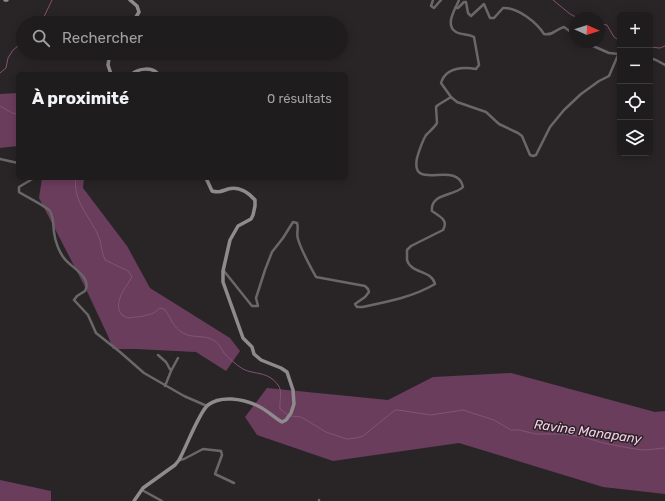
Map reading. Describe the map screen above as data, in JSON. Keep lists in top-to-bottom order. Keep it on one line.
{"water":["Ravine Manapany"],"north":"right","page":{"map_buttons":["+","−"],"search":"Rechercher","heading":["À proximité","0 résultats"]}}
